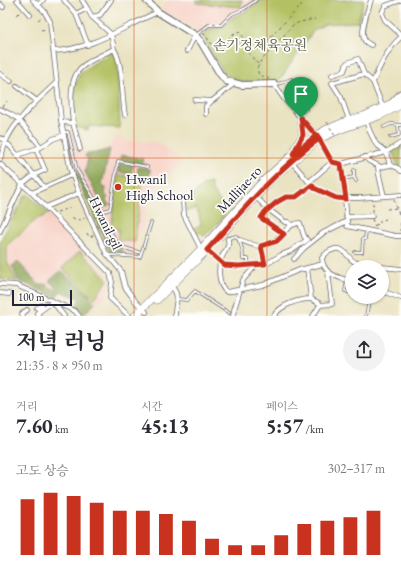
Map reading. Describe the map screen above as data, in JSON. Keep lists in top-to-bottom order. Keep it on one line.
{"streets":{"main road":["Mallijae-ro"],"street":["Hwanil-gil"]},"crossings":[["Mallijae-ro","Hwanil-gil"]],"parks":["손기정체육공원"],"places":["Hwanil High School"],"scale_bar":"100 m","page":{"scale":"100 m","heading":["저녁 러닝","21:35 · 8 × 950 m"],"stats":[["거리","7.60 km"],["시간","45:13"],["페이스","5:57 /km"]],"chart":["고도 상승","302–317 m"]}}
